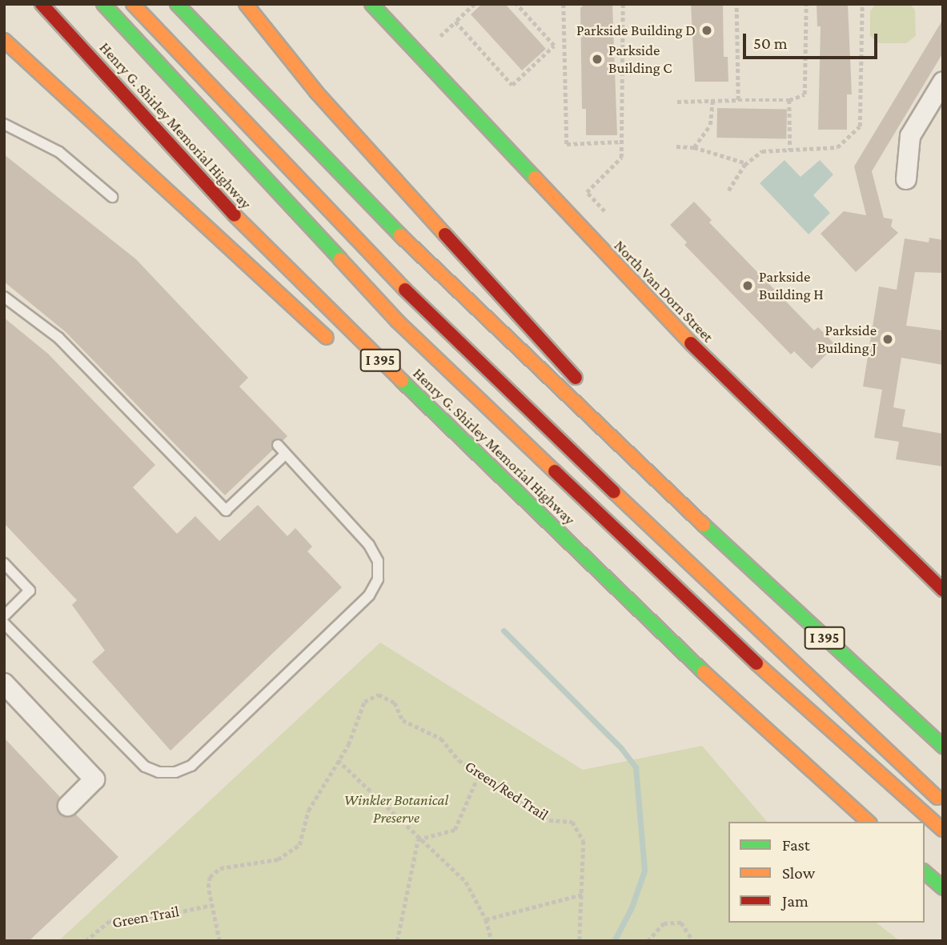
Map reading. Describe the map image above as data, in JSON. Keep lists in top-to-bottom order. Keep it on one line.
{"streets":{"main road":["Henry G. Shirley Memorial Highway","North Van Dorn Street","I 395"],"path":["Green/Red Trail","Green Trail"]},"crossings":[["Green/Red Trail","Green Trail"]],"parks":["Winkler Botanical Preserve"],"places":["Parkside Building D","Parkside Building C","Parkside Building H","Parkside Building J"],"legend":["Fast","Slow","Jam"],"scale_bar":"50 m"}
